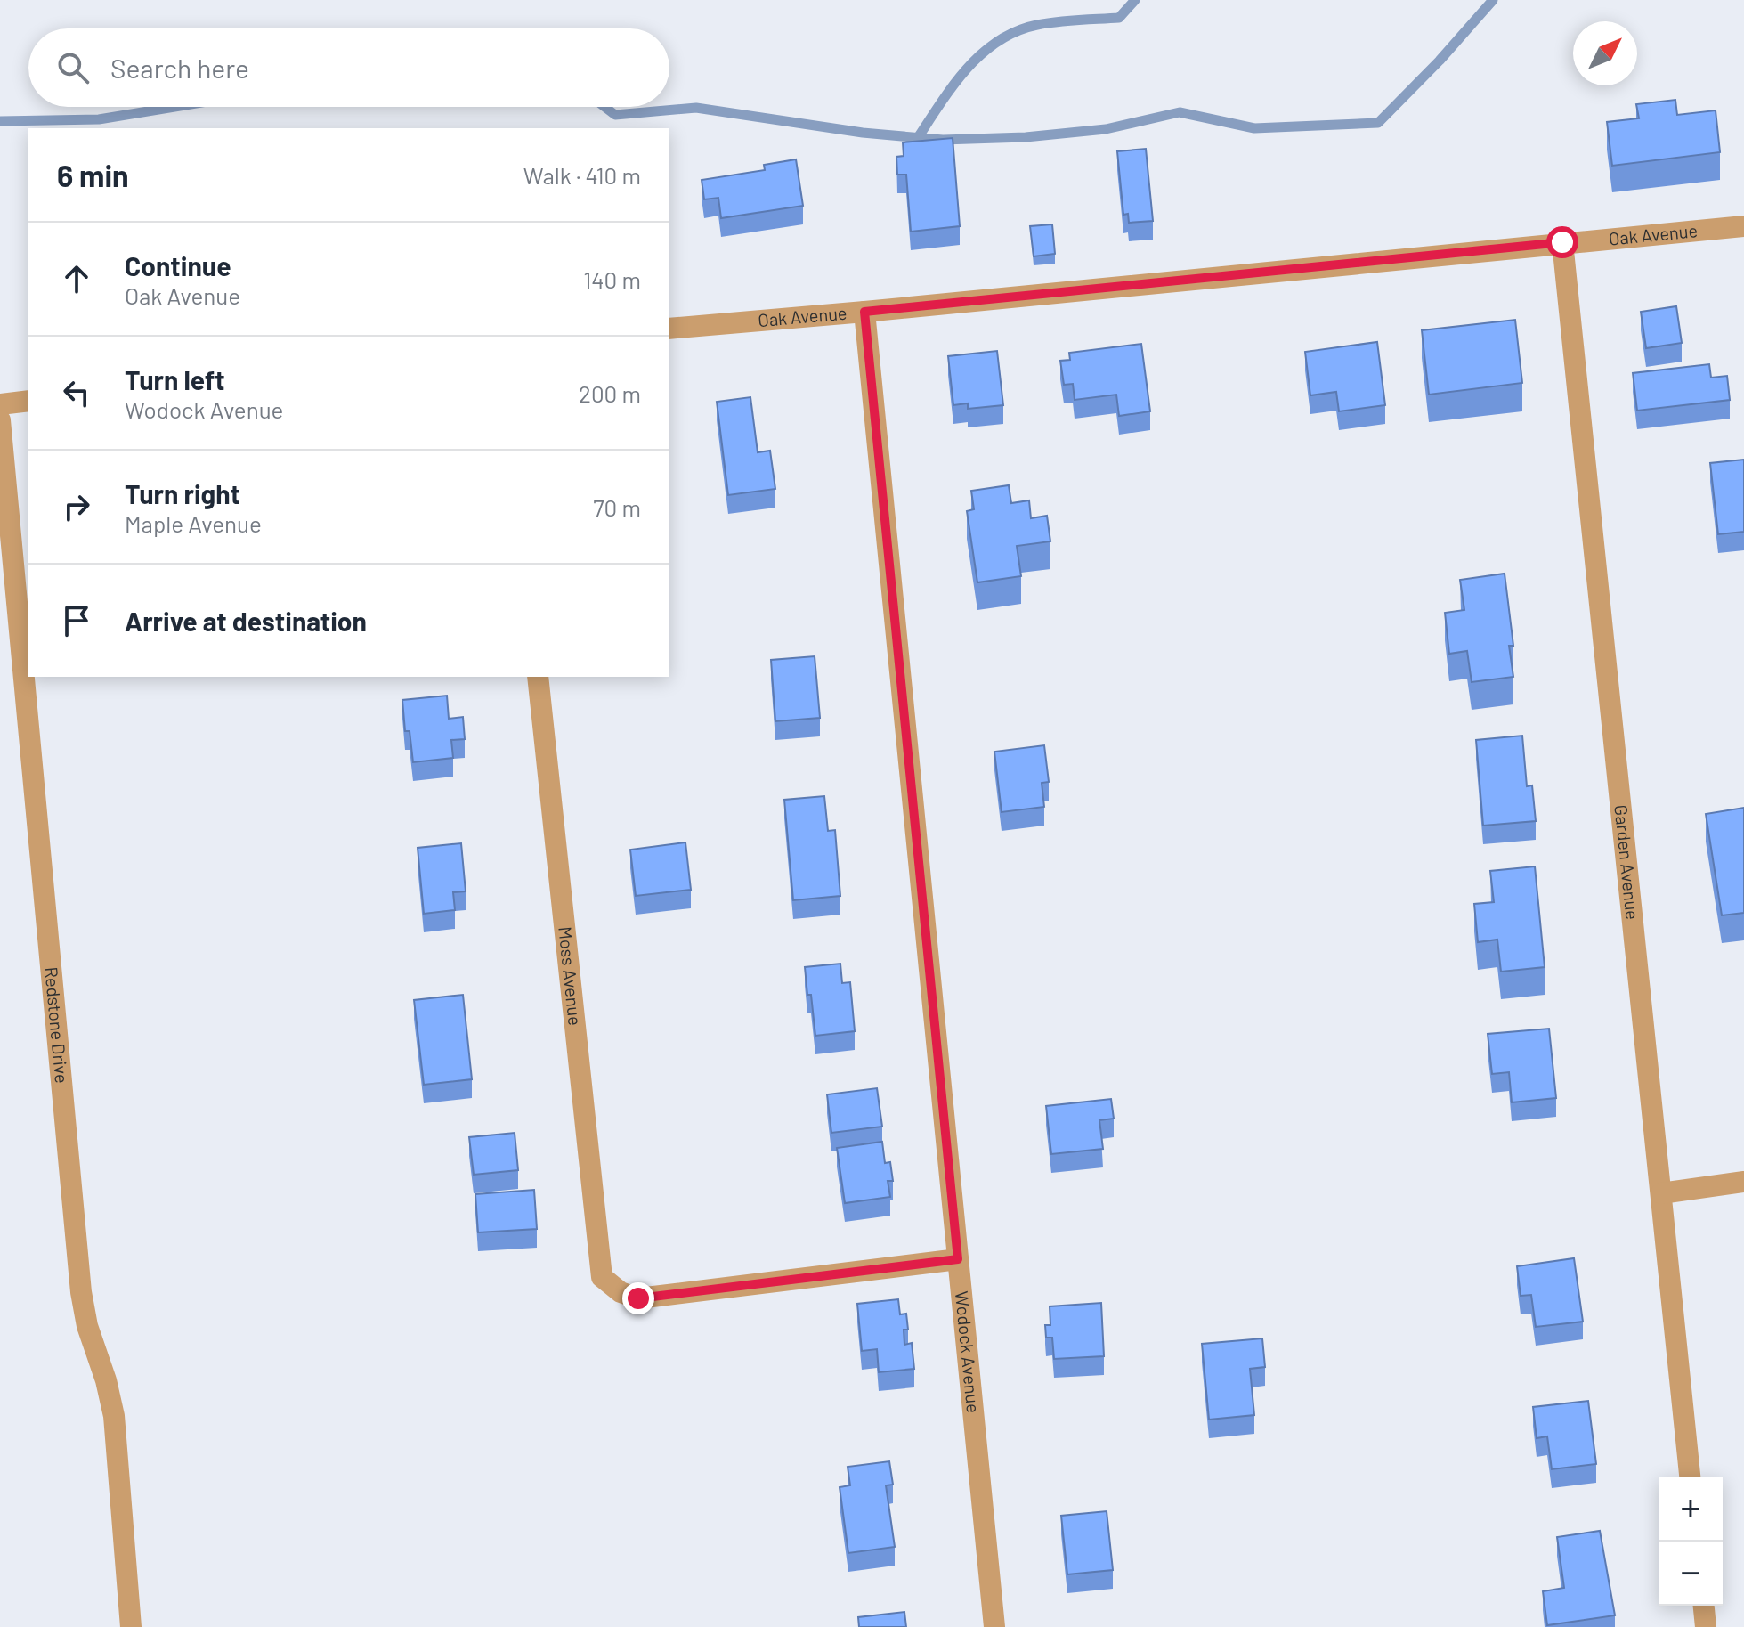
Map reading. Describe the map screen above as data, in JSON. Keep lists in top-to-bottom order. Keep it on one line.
{"streets":{"street":["Oak Avenue","Garden Avenue","Moss Avenue","Redstone Drive","Wodock Avenue"]},"crossings":[["Oak Avenue","Garden Avenue"],["Oak Avenue","Wodock Avenue"],["Moss Avenue","Wodock Avenue"]],"north":"top right","page":{"search":"Search here","heading":["6 min","Walk · 410 m"],"list":[["Continue","Oak Avenue","140 m"],["Turn left","Wodock Avenue","200 m"],["Turn right","Maple Avenue","70 m"],"Arrive at destination"],"map_buttons":["+","−"]}}
